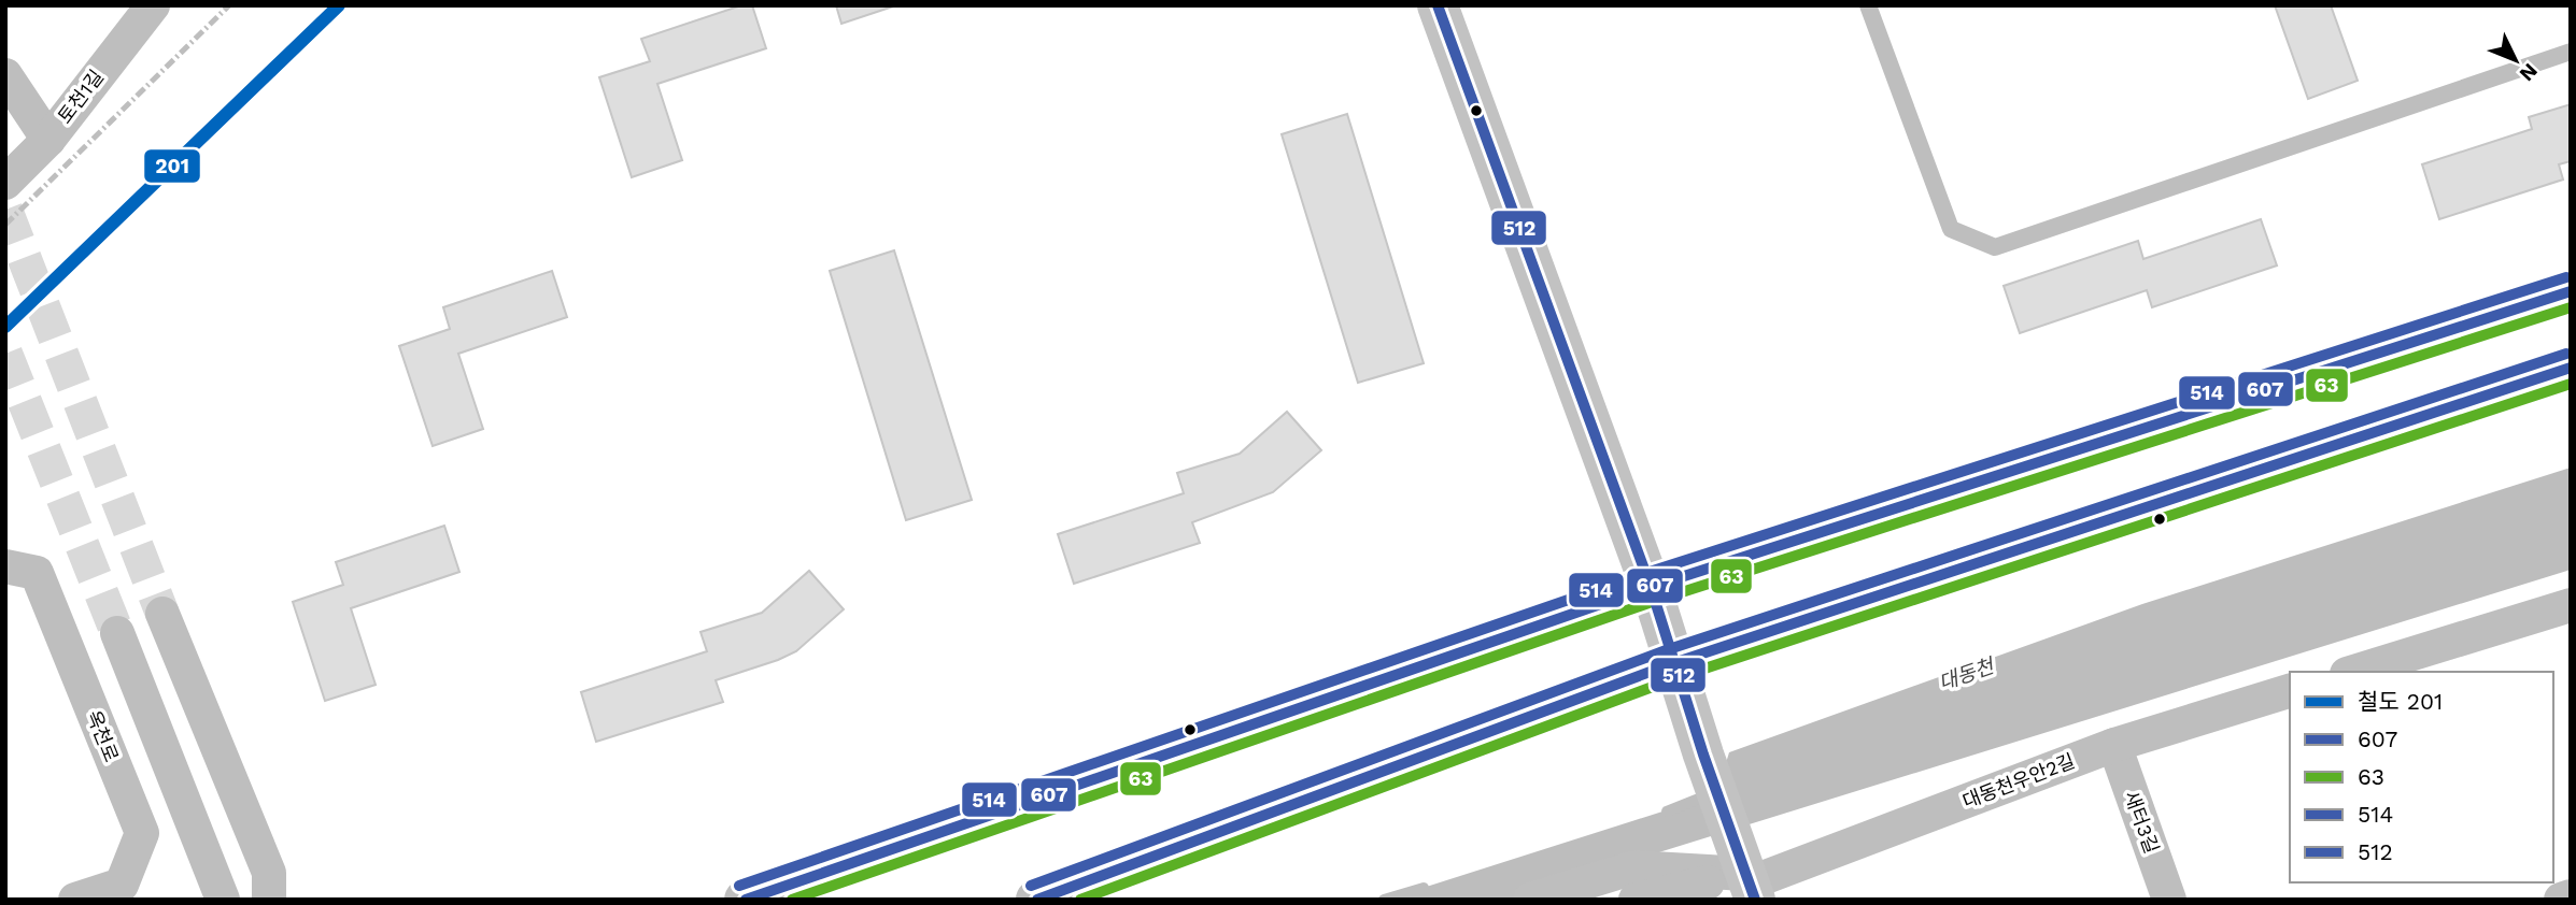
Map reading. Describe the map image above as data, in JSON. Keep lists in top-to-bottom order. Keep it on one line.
{"streets":{"street":["토천1길","옥천로","대동천우안2길","새터3길"]},"crossings":[["대동천우안2길","새터3길"]],"water":["대동천"],"lines":["rail line 201","transit line 512","transit line 514","transit line 607","transit line 63"],"legend":["철도 201","607","63","514","512"],"north":"bottom right"}
